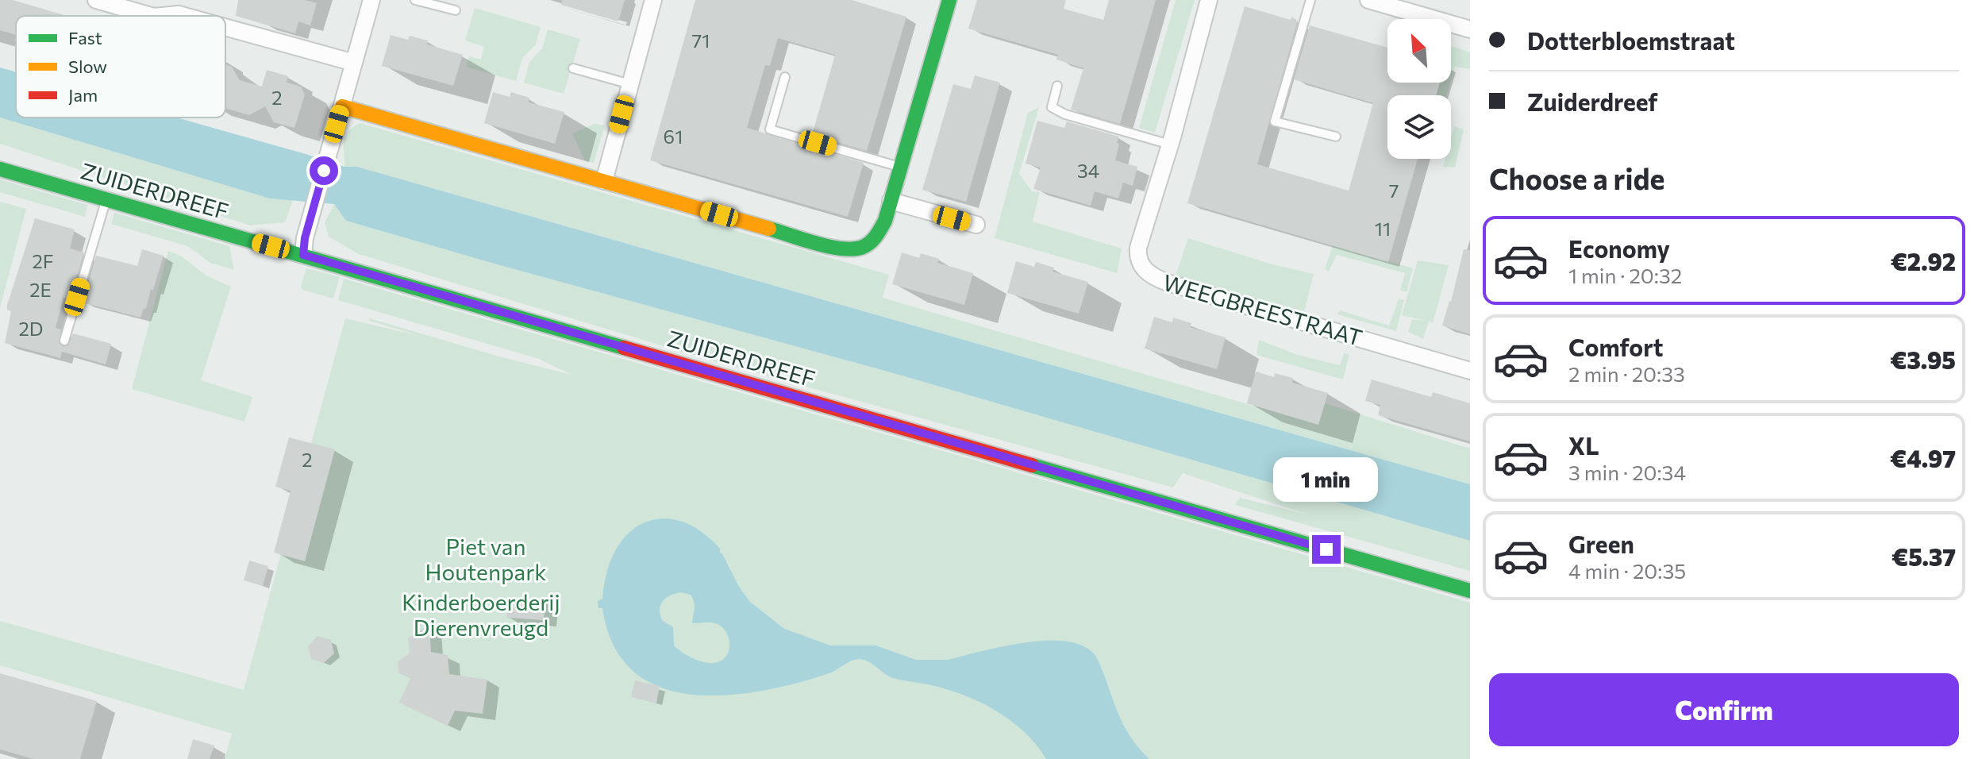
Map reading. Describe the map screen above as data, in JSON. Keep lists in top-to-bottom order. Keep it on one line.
{"streets":{"street":["ZUIDERDREEF","WEEGBREESTRAAT"]},"parks":["Piet van Houtenpark","Kinderboerderij Dierenvreugd"],"house_numbers":["71","2","61","34","7","11","2F","2E","2D","2"],"legend":["Fast","Slow","Jam"],"north":"top left","page":{"banner":["Dotterbloemstraat","Zuiderdreef"],"heading":"Choose a ride","list":[{"name":"Economy","note":"1 min · 20:32","value":"€2.92"},{"name":"Comfort","note":"2 min · 20:33","value":"€3.95"},{"name":"XL","note":"3 min · 20:34","value":"€4.97"},{"name":"Green","note":"4 min · 20:35","value":"€5.37"}],"bubble":"1 min","buttons":"Confirm"}}
